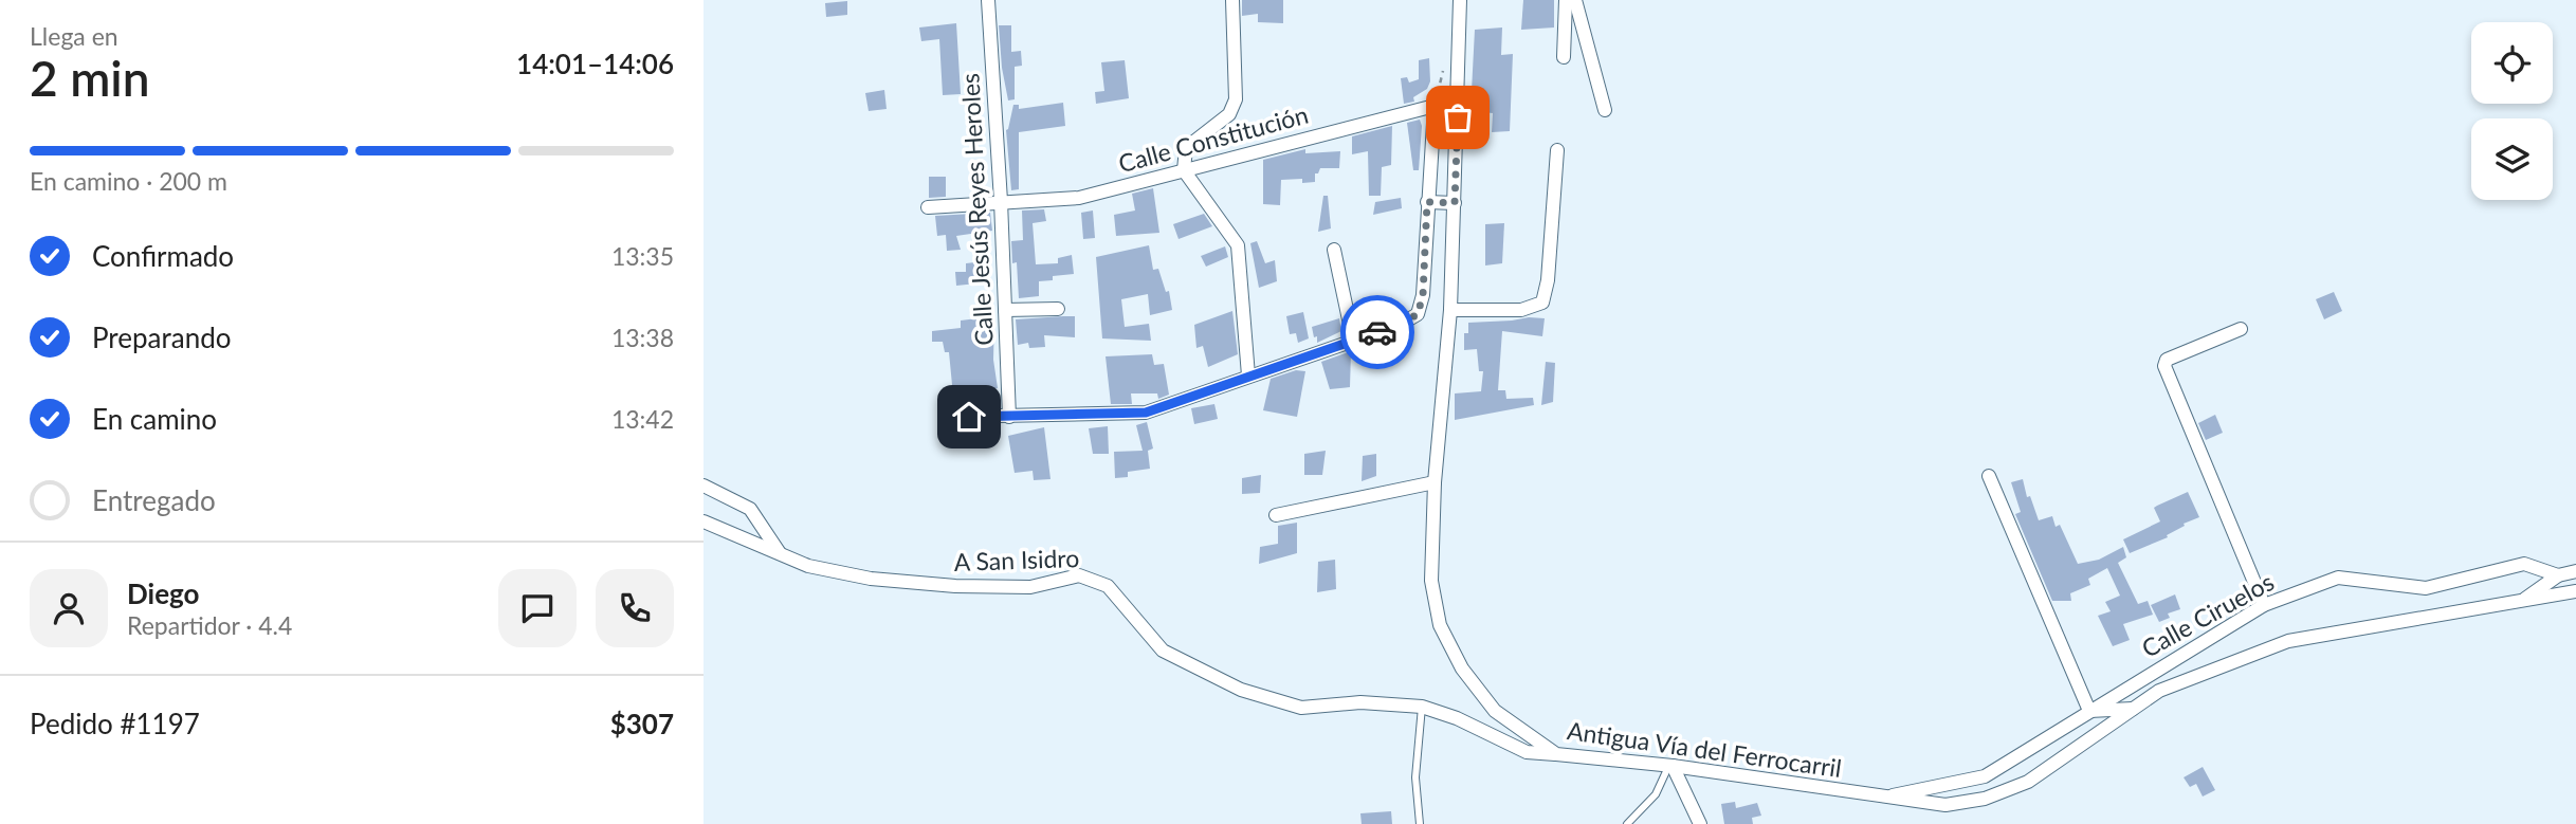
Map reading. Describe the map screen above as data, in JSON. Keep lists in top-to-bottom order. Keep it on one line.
{"streets":{"street":["Calle Constitución","Calle Jesús Reyes Heroles","A San Isidro","Calle Ciruelos","Antigua Vía del Ferrocarril"]},"crossings":[["Calle Constitución","Calle Jesús Reyes Heroles"],["A San Isidro","Antigua Vía del Ferrocarril"],["Calle Ciruelos","Antigua Vía del Ferrocarril"]],"page":{"heading":["2 min","Llega en","14:01–14:06"],"panel":["Diego","Repartidor · 4.4","Pedido #1197","$307"],"bar":"En camino · 200 m","list":[["Confirmado","13:35"],["Preparando","13:38"],["En camino","13:42"],"Entregado"]}}
